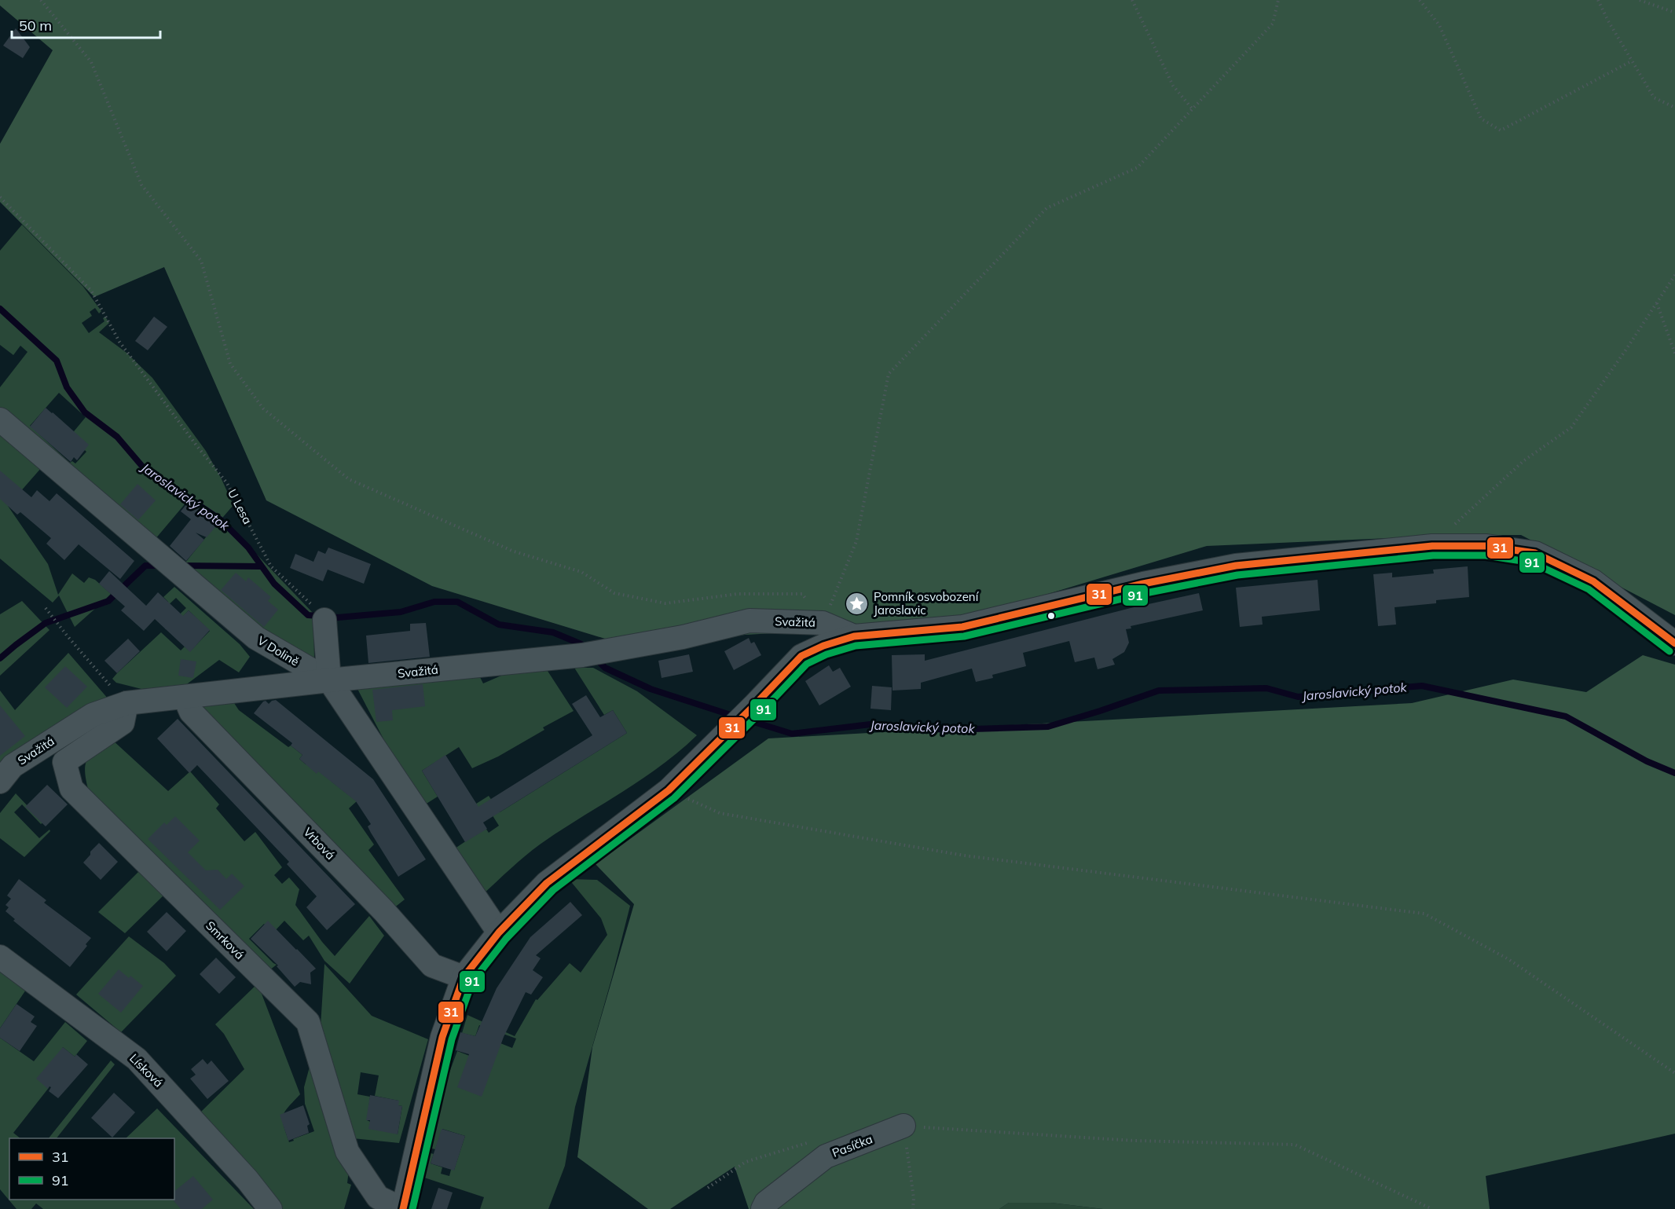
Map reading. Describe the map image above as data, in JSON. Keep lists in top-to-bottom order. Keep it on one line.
{"streets":{"street":["Svažitá","V Dolině","Vrbová","Smrková","Lísková","Pasíčka"],"path":["U Lesa"]},"crossings":[["Svažitá","V Dolině"],["Svažitá","Vrbová"],["Svažitá","Smrková"]],"water":["Jaroslavický potok"],"places":{"place":["Pomník osvobození Jaroslavic"]},"lines":["transit line 31","transit line 91"],"legend":["31","91"],"scale_bar":"50 m"}
